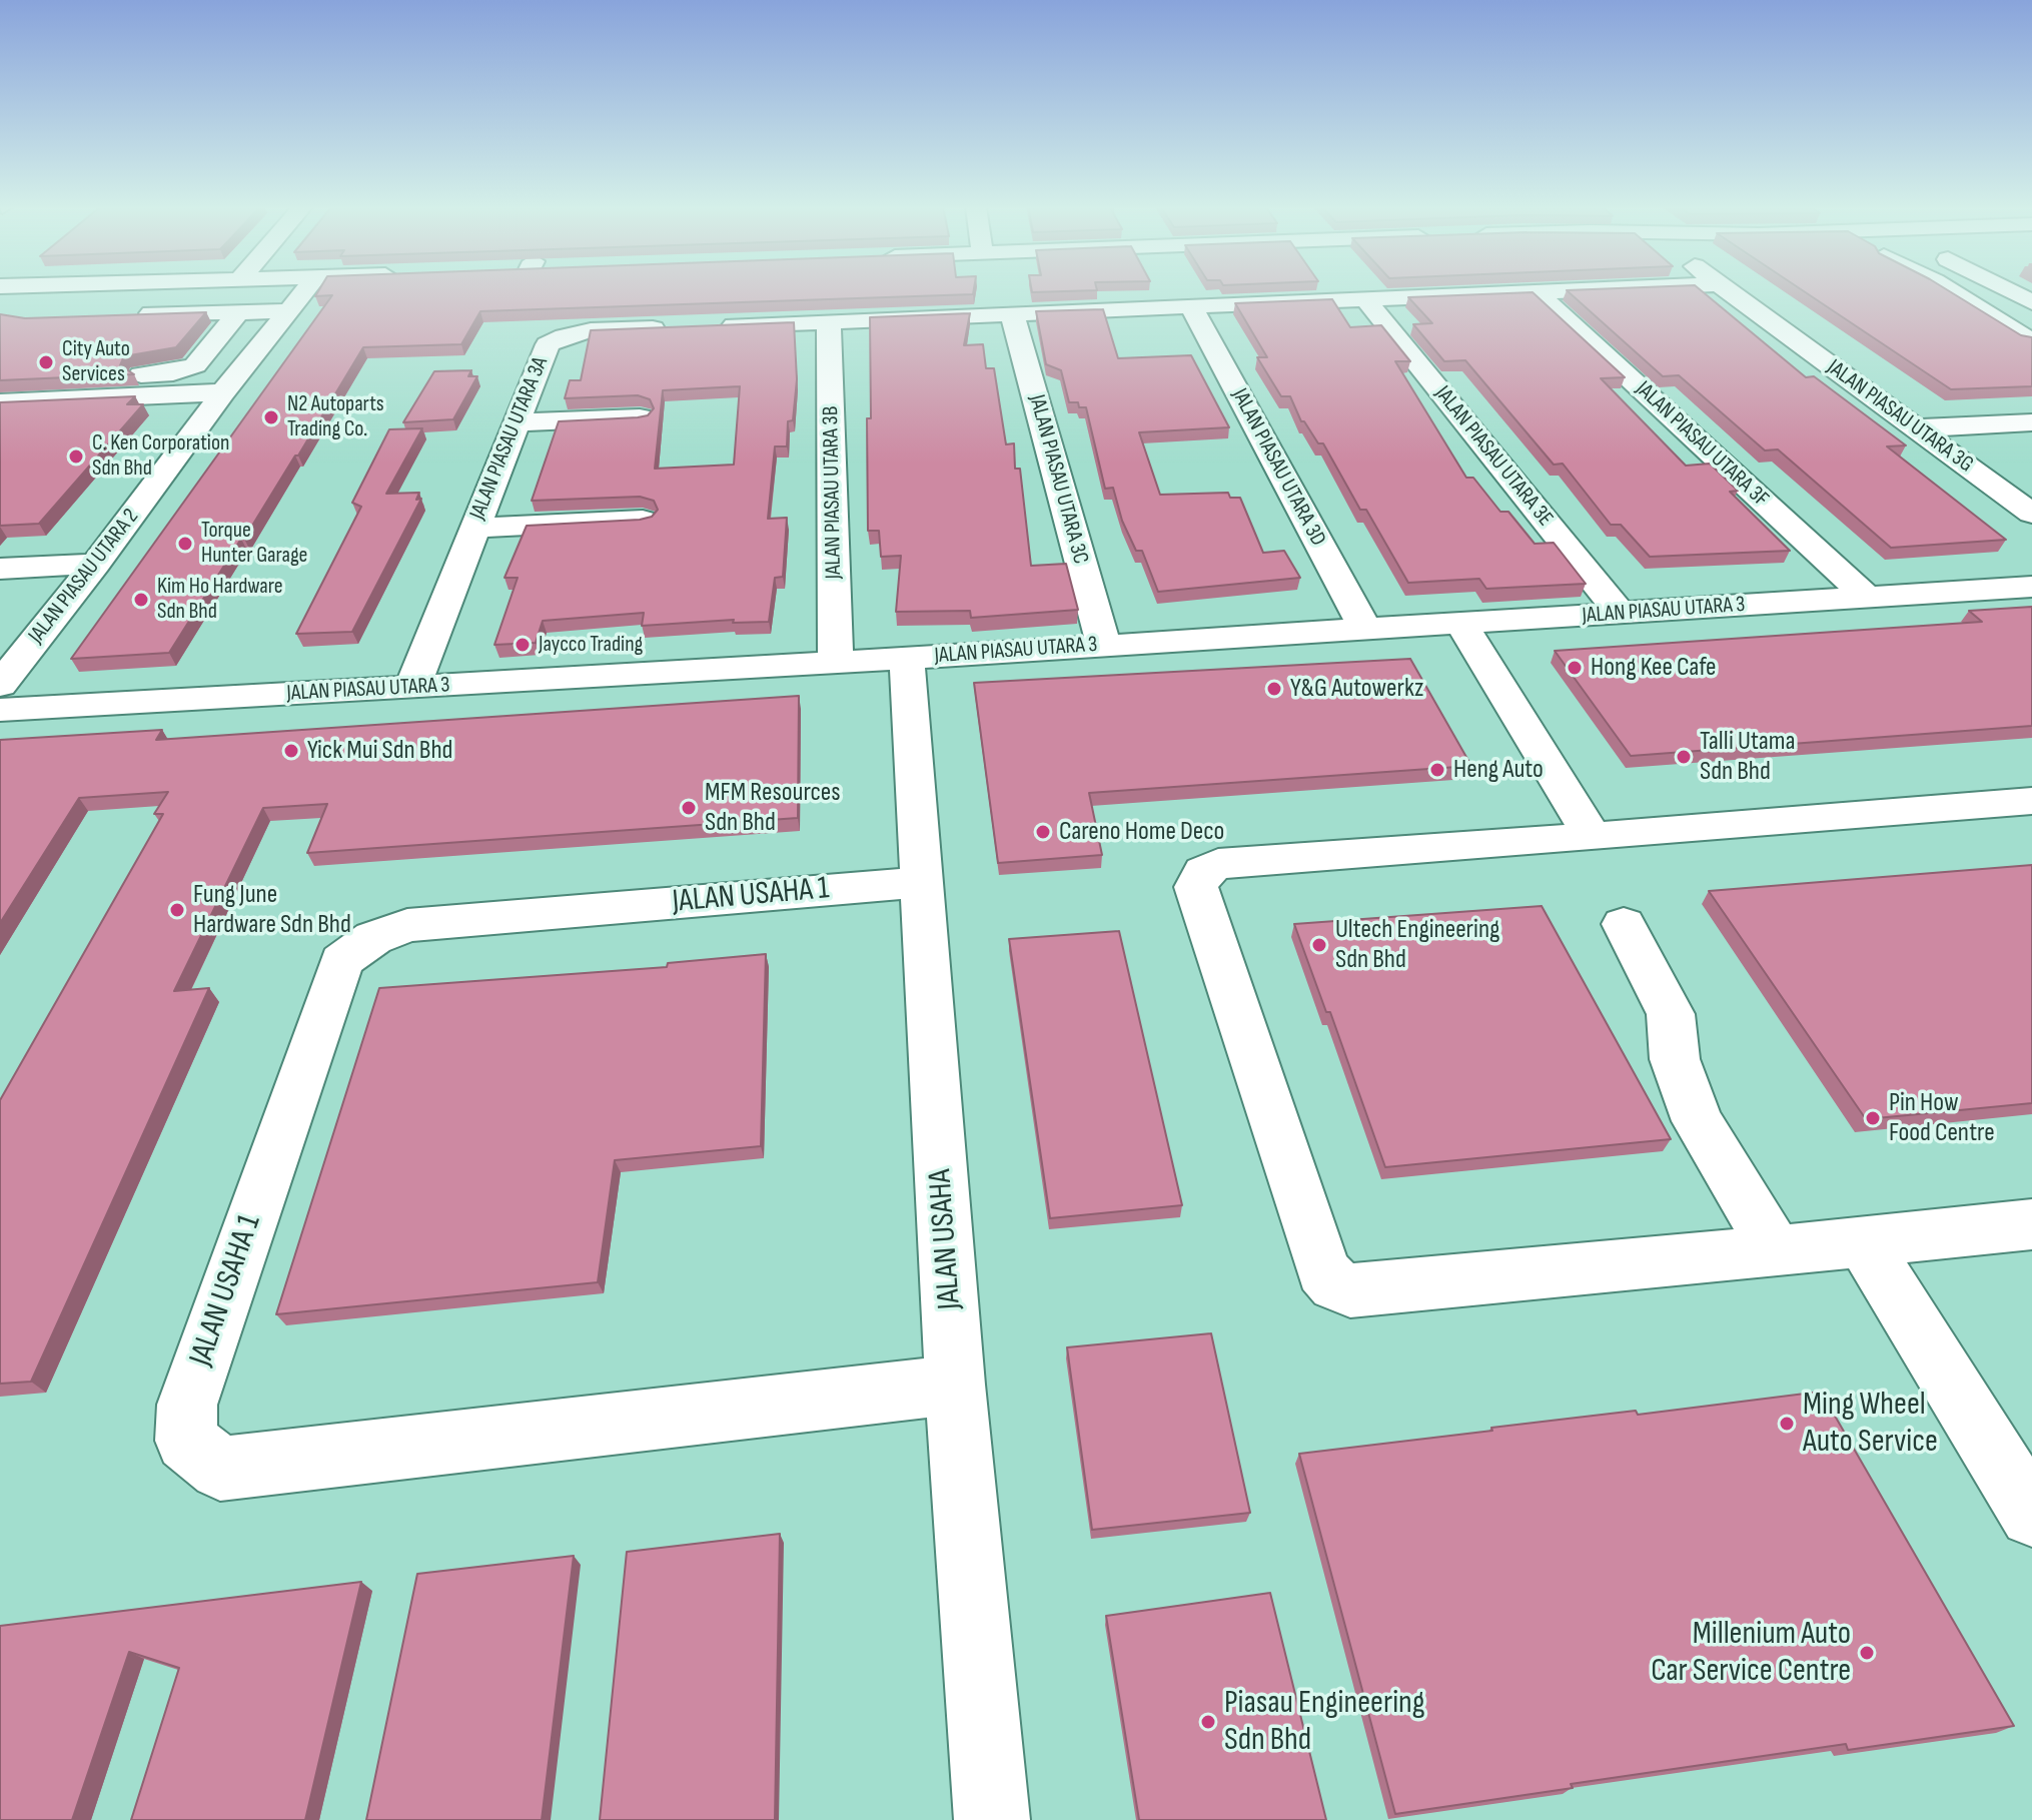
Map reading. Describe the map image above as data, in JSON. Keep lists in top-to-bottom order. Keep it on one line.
{"streets":{"street":["JALAN PIASAU UTARA 3G","JALAN PIASAU UTARA 3A","JALAN PIASAU UTARA 3F","JALAN PIASAU UTARA 3E","JALAN PIASAU UTARA 3D","JALAN PIASAU UTARA 3C","JALAN PIASAU UTARA 3B","JALAN PIASAU UTARA 2","JALAN PIASAU UTARA 3","JALAN USAHA 1","JALAN USAHA"]},"crossings":[["JALAN PIASAU UTARA 3A","JALAN PIASAU UTARA 3"],["JALAN PIASAU UTARA 3F","JALAN PIASAU UTARA 3"],["JALAN PIASAU UTARA 3E","JALAN PIASAU UTARA 3"],["JALAN PIASAU UTARA 3D","JALAN PIASAU UTARA 3"],["JALAN PIASAU UTARA 3C","JALAN PIASAU UTARA 3"],["JALAN PIASAU UTARA 3B","JALAN PIASAU UTARA 3"],["JALAN PIASAU UTARA 3","JALAN USAHA"],["JALAN USAHA 1","JALAN USAHA"]],"places":["City Auto Services","N2 Autoparts Trading Co.","C. Ken Corporation Sdn Bhd","Torque Hunter Garage","Kim Ho Hardware Sdn Bhd","Jaycco Trading","Hong Kee Cafe","Y&G Autowerkz","Yick Mui Sdn Bhd","Talli Utama Sdn Bhd","Heng Auto","MFM Resources Sdn Bhd","Careno Home Deco","Fung June Hardware Sdn Bhd","Ultech Engineering Sdn Bhd","Pin How Food Centre","Ming Wheel Auto Service","Millenium Auto Car Service Centre","Piasau Engineering Sdn Bhd"]}
